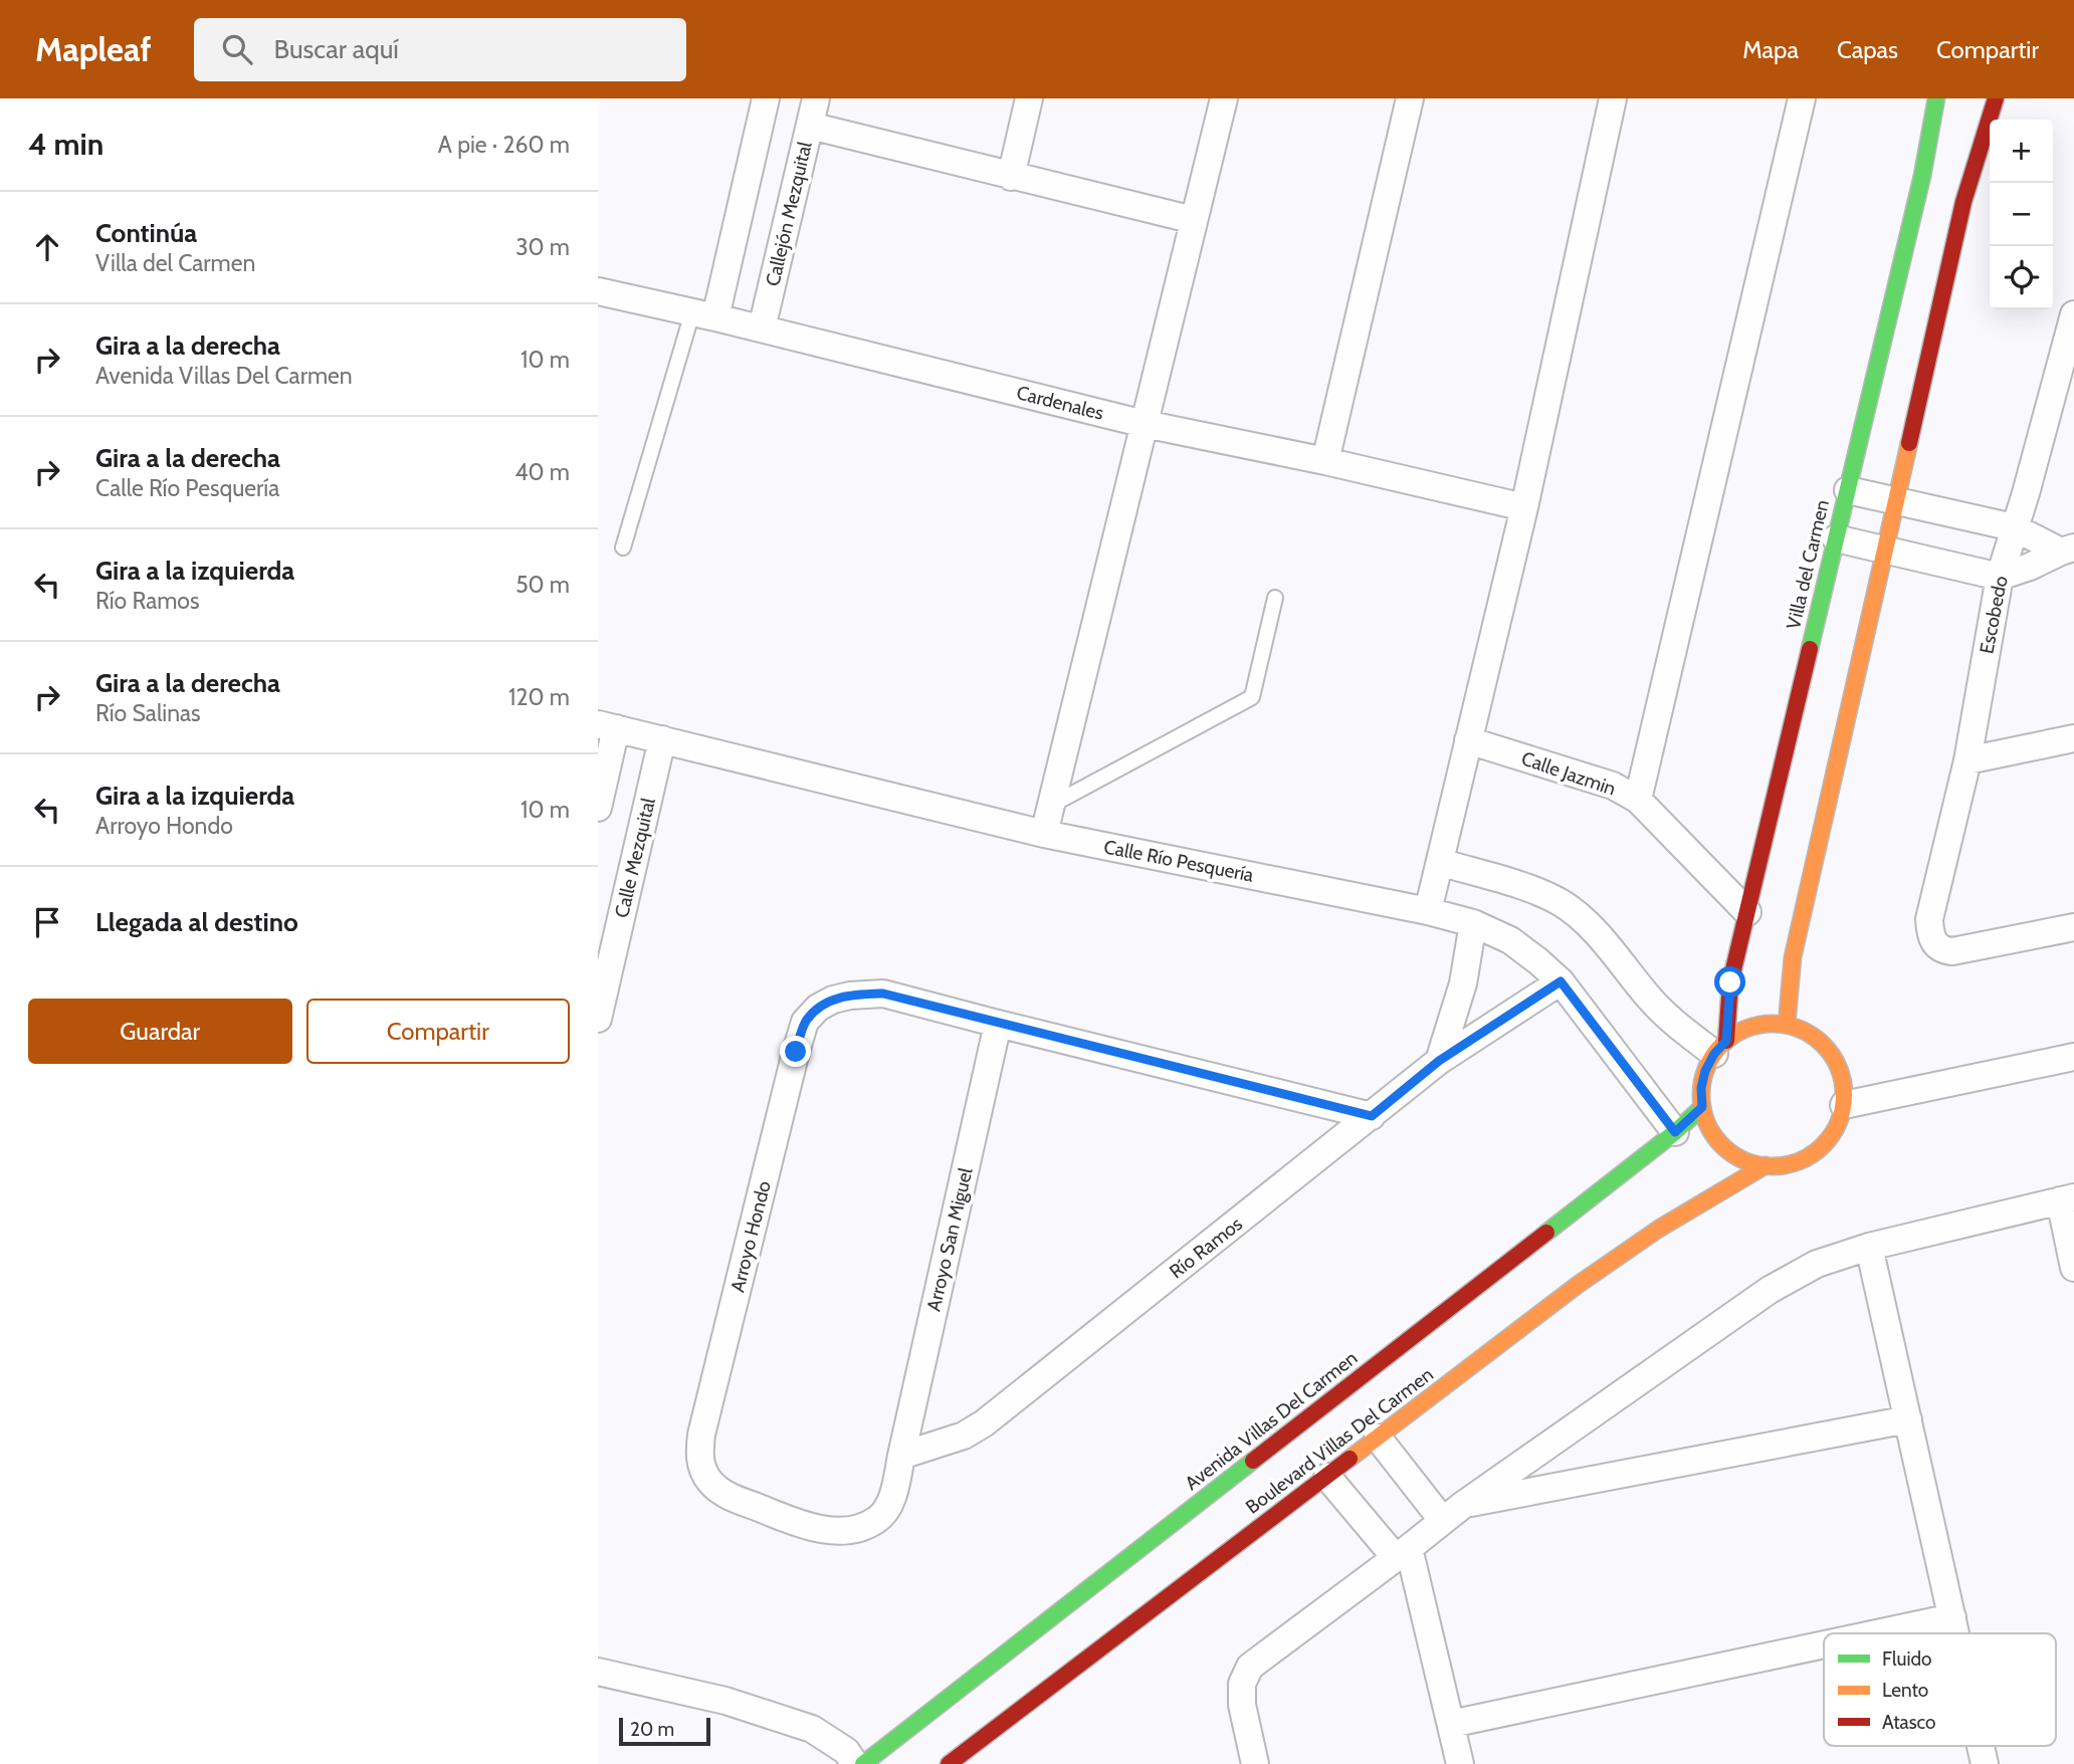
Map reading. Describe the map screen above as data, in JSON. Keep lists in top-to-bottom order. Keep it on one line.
{"streets":{"street":["Callejón Mezquital","Cardenales","Villa del Carmen","Escobedo","Calle Jazmin","Calle Mezquital","Calle Río Pesquería","Arroyo Hondo","Arroyo San Miguel","Río Ramos","Avenida Villas Del Carmen","Boulevard Villas Del Carmen"]},"crossings":[["Callejón Mezquital","Cardenales"],["Villa del Carmen","Calle Jazmin"],["Villa del Carmen","Avenida Villas Del Carmen"],["Villa del Carmen","Boulevard Villas Del Carmen"],["Calle Mezquital","Calle Río Pesquería"],["Calle Río Pesquería","Río Ramos"],["Calle Río Pesquería","Avenida Villas Del Carmen"],["Arroyo Hondo","Arroyo San Miguel"],["Arroyo Hondo","Río Ramos"],["Arroyo San Miguel","Río Ramos"],["Avenida Villas Del Carmen","Boulevard Villas Del Carmen"]],"legend":["Fluido","Lento","Atasco"],"scale_bar":"20 m","page":{"header":"Mapleaf","search":"Buscar aquí","nav":["Mapa","Capas","Compartir"],"heading":["4 min","A pie · 260 m"],"map_buttons":["+","−"],"list":[["Continúa","Villa del Carmen","30 m"],["Gira a la derecha","Avenida Villas Del Carmen","10 m"],["Gira a la derecha","Calle Río Pesquería","40 m"],["Gira a la izquierda","Río Ramos","50 m"],["Gira a la derecha","Río Salinas","120 m"],["Gira a la izquierda","Arroyo Hondo","10 m"],"Llegada al destino"],"buttons":["Guardar","Compartir"],"scale":"20 m"}}
